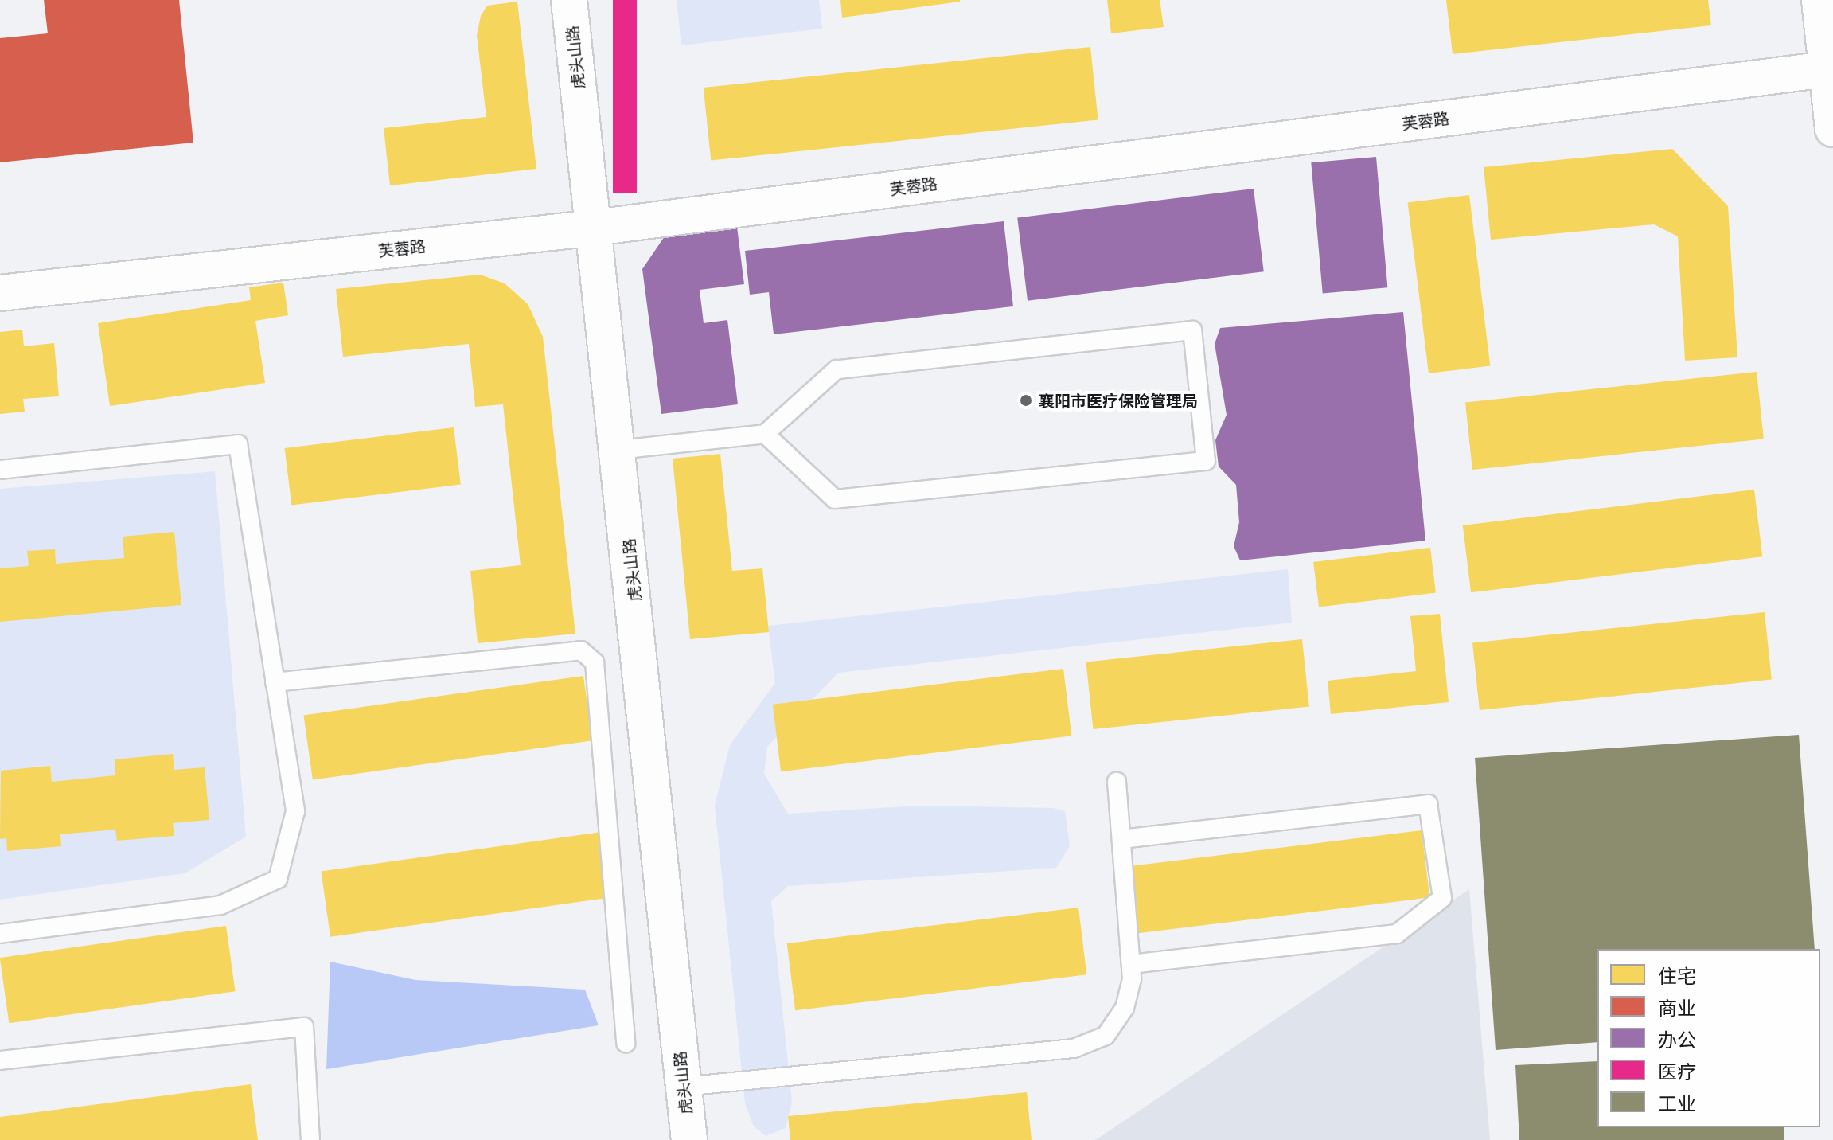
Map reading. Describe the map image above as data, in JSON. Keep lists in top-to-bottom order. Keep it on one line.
{"streets":{"street":["虎头山路","芙蓉路"]},"crossings":[["虎头山路","芙蓉路"]],"places":["襄阳市医疗保险管理局"],"legend":["住宅","商业","办公","医疗","工业"]}
